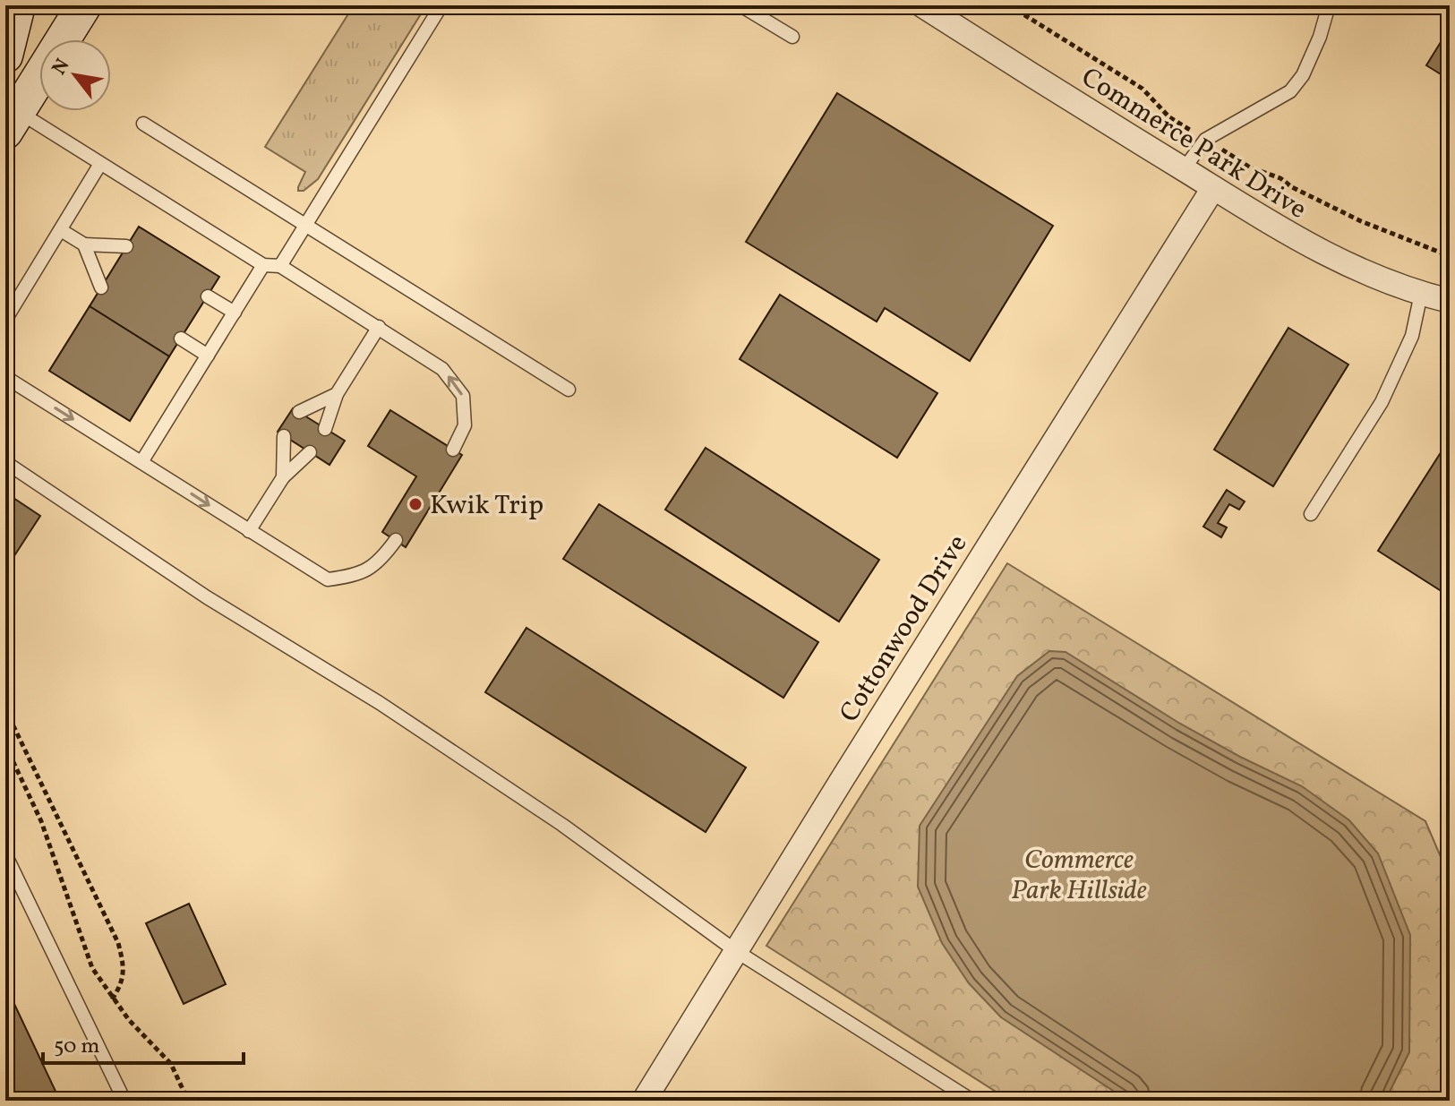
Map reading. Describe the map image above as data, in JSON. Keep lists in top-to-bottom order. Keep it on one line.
{"streets":{"street":["Commerce Park Drive","Cottonwood Drive"]},"crossings":[["Commerce Park Drive","Cottonwood Drive"]],"parks":["Commerce Park Hillside"],"places":["Kwik Trip"],"scale_bar":"50 m","north":"top left"}
